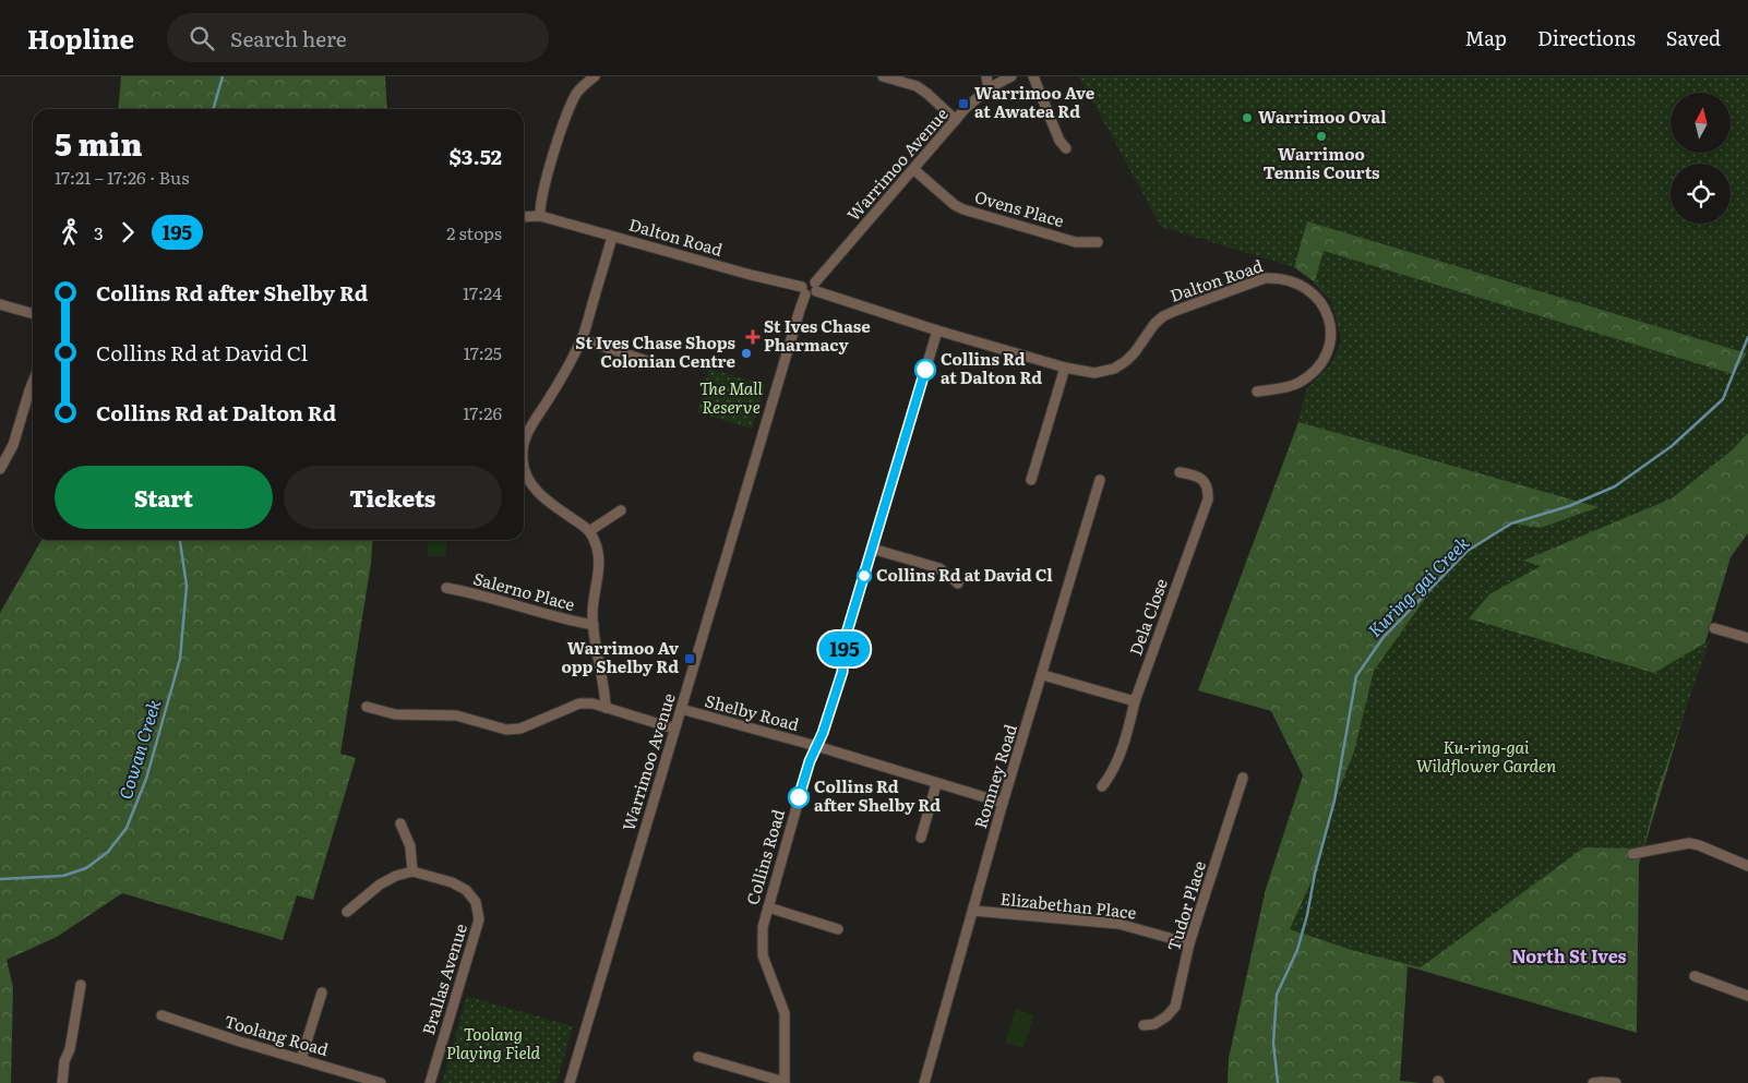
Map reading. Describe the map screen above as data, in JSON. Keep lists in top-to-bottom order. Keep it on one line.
{"streets":{"street":["Warrimoo Avenue","Ovens Place","Dalton Road","Salerno Place","Dela Close","Shelby Road","Romney Road","Collins Road","Elizabethan Place","Tudor Place","Brallas Avenue","Toolang Road"]},"crossings":[["Warrimoo Avenue","Ovens Place"],["Warrimoo Avenue","Dalton Road"],["Warrimoo Avenue","Shelby Road"],["Dalton Road","Collins Road"],["Shelby Road","Romney Road"],["Shelby Road","Collins Road"],["Romney Road","Elizabethan Place"],["Elizabethan Place","Tudor Place"]],"districts":["North St Ives"],"water":["Kuring-gai Creek","Cowan Creek"],"parks":["The Mall Reserve","Ku-ring-gai Wildflower Garden","Toolang Playing Field"],"places":{"transit":["Warrimoo Ave at Awatea Rd","Warrimoo Av opp Shelby Rd"],"other":["Warrimoo Oval","Warrimoo Tennis Courts","St Ives Chase Shops Colonian Centre","Collins Rd at Dalton Rd","Collins Rd at David Cl","Collins Rd after Shelby Rd"],"health":["St Ives Chase Pharmacy"]},"lines":["bus line 195"],"north":"top","page":{"header":"Hopline","search":"Search here","nav":["Map","Directions","Saved"],"on_map":"195","heading":["5 min","17:21 – 17:26 · Bus","$3.52"],"legs":["3","195","2 stops"],"list":[{"name":"Collins Rd after Shelby Rd","value":"17:24"},{"name":"Collins Rd at David Cl","value":"17:25"},{"name":"Collins Rd at Dalton Rd","value":"17:26"}],"buttons":["Start","Tickets"]}}
